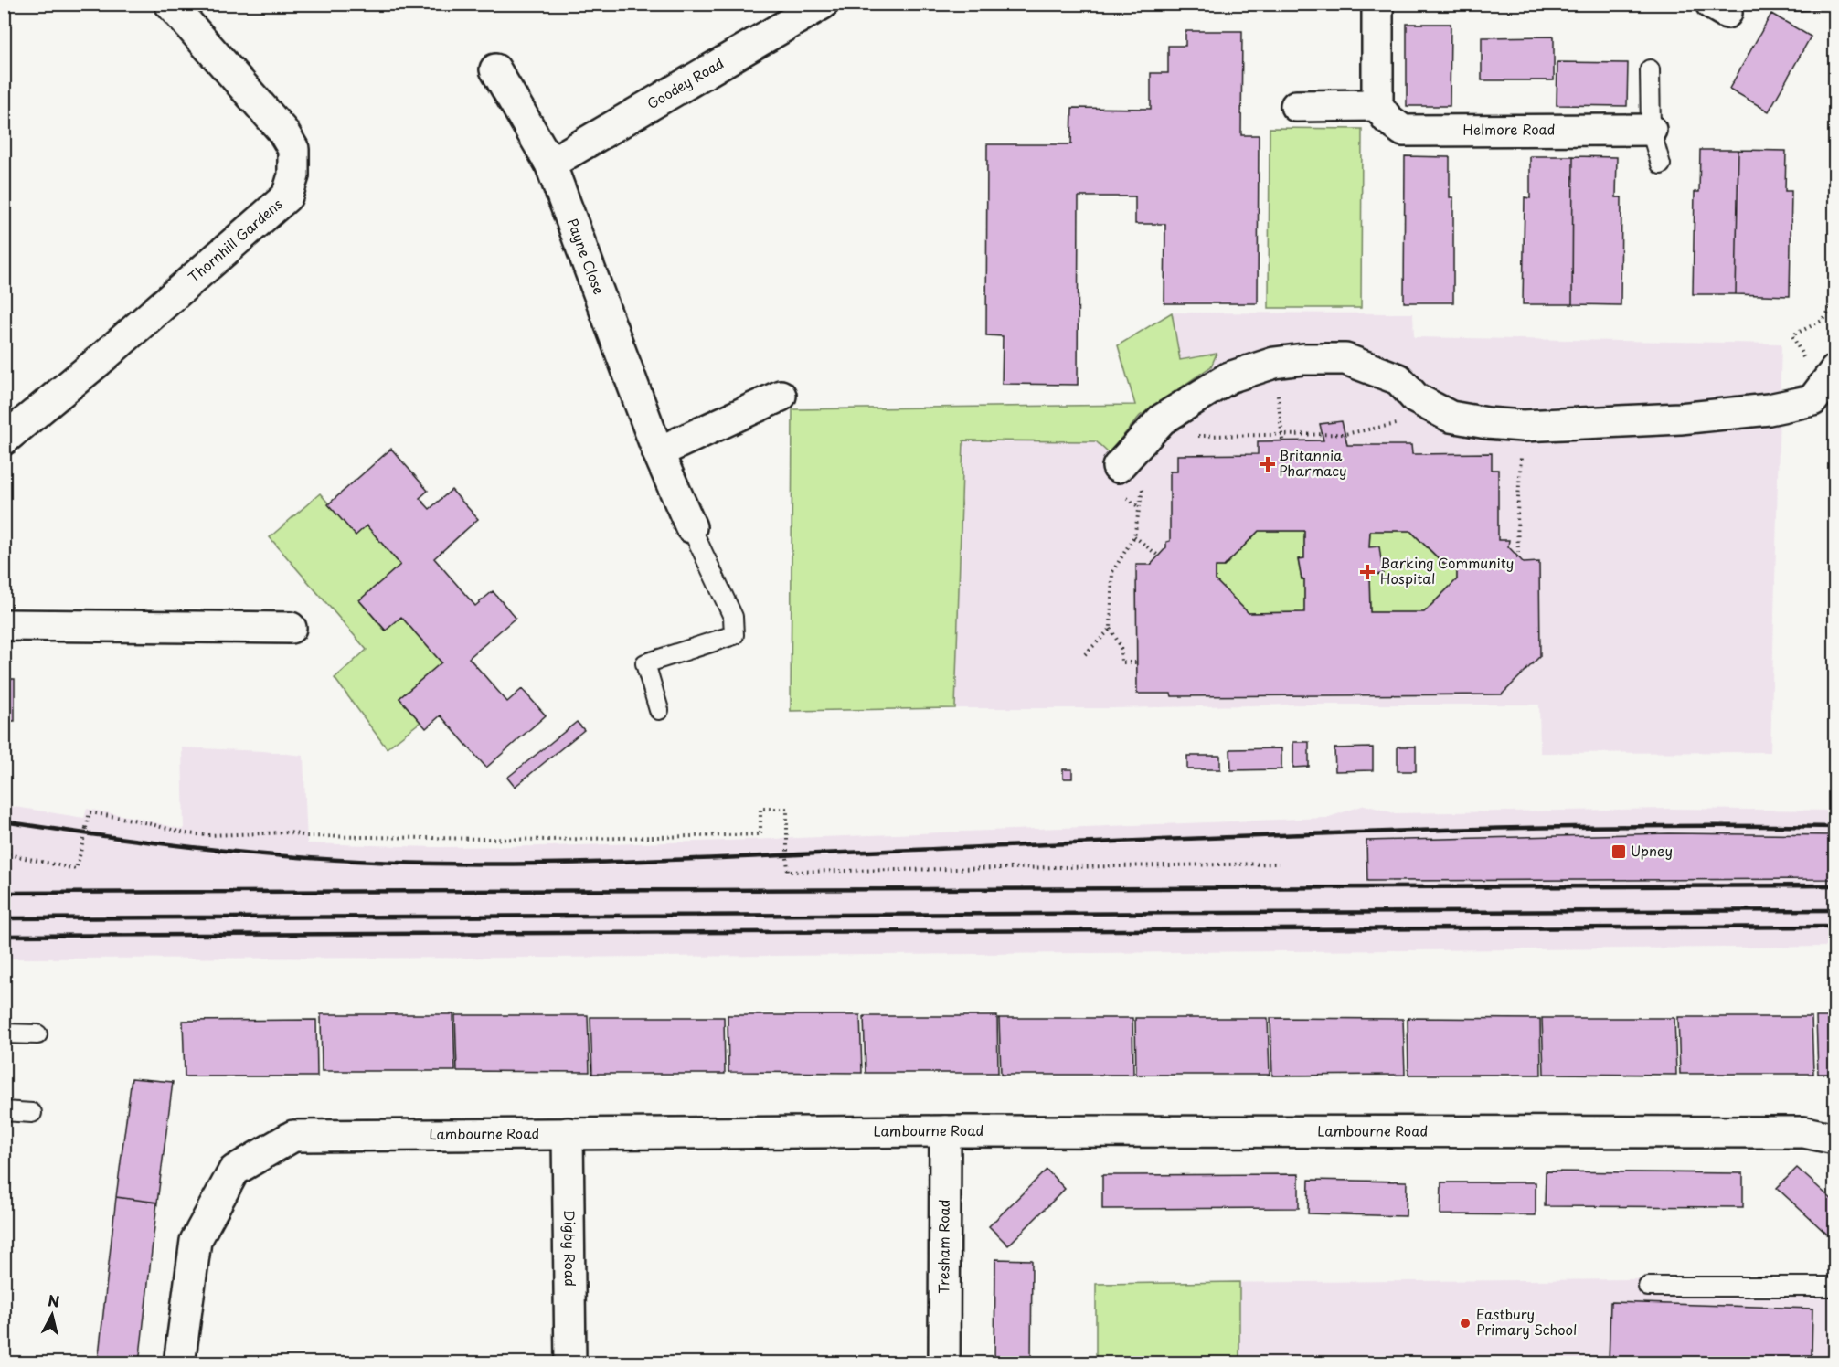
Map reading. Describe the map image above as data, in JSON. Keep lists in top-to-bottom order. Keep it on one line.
{"streets":{"street":["Goodey Road","Helmore Road","Thornhill Gardens","Payne Close","Lambourne Road","Tresham Road","Digby Road"]},"crossings":[["Goodey Road","Payne Close"],["Lambourne Road","Tresham Road"],["Lambourne Road","Digby Road"]],"places":{"health":["Britannia Pharmacy","Barking Community Hospital"],"transit":["Upney"],"other":["Eastbury Primary School"]},"north":"top"}
